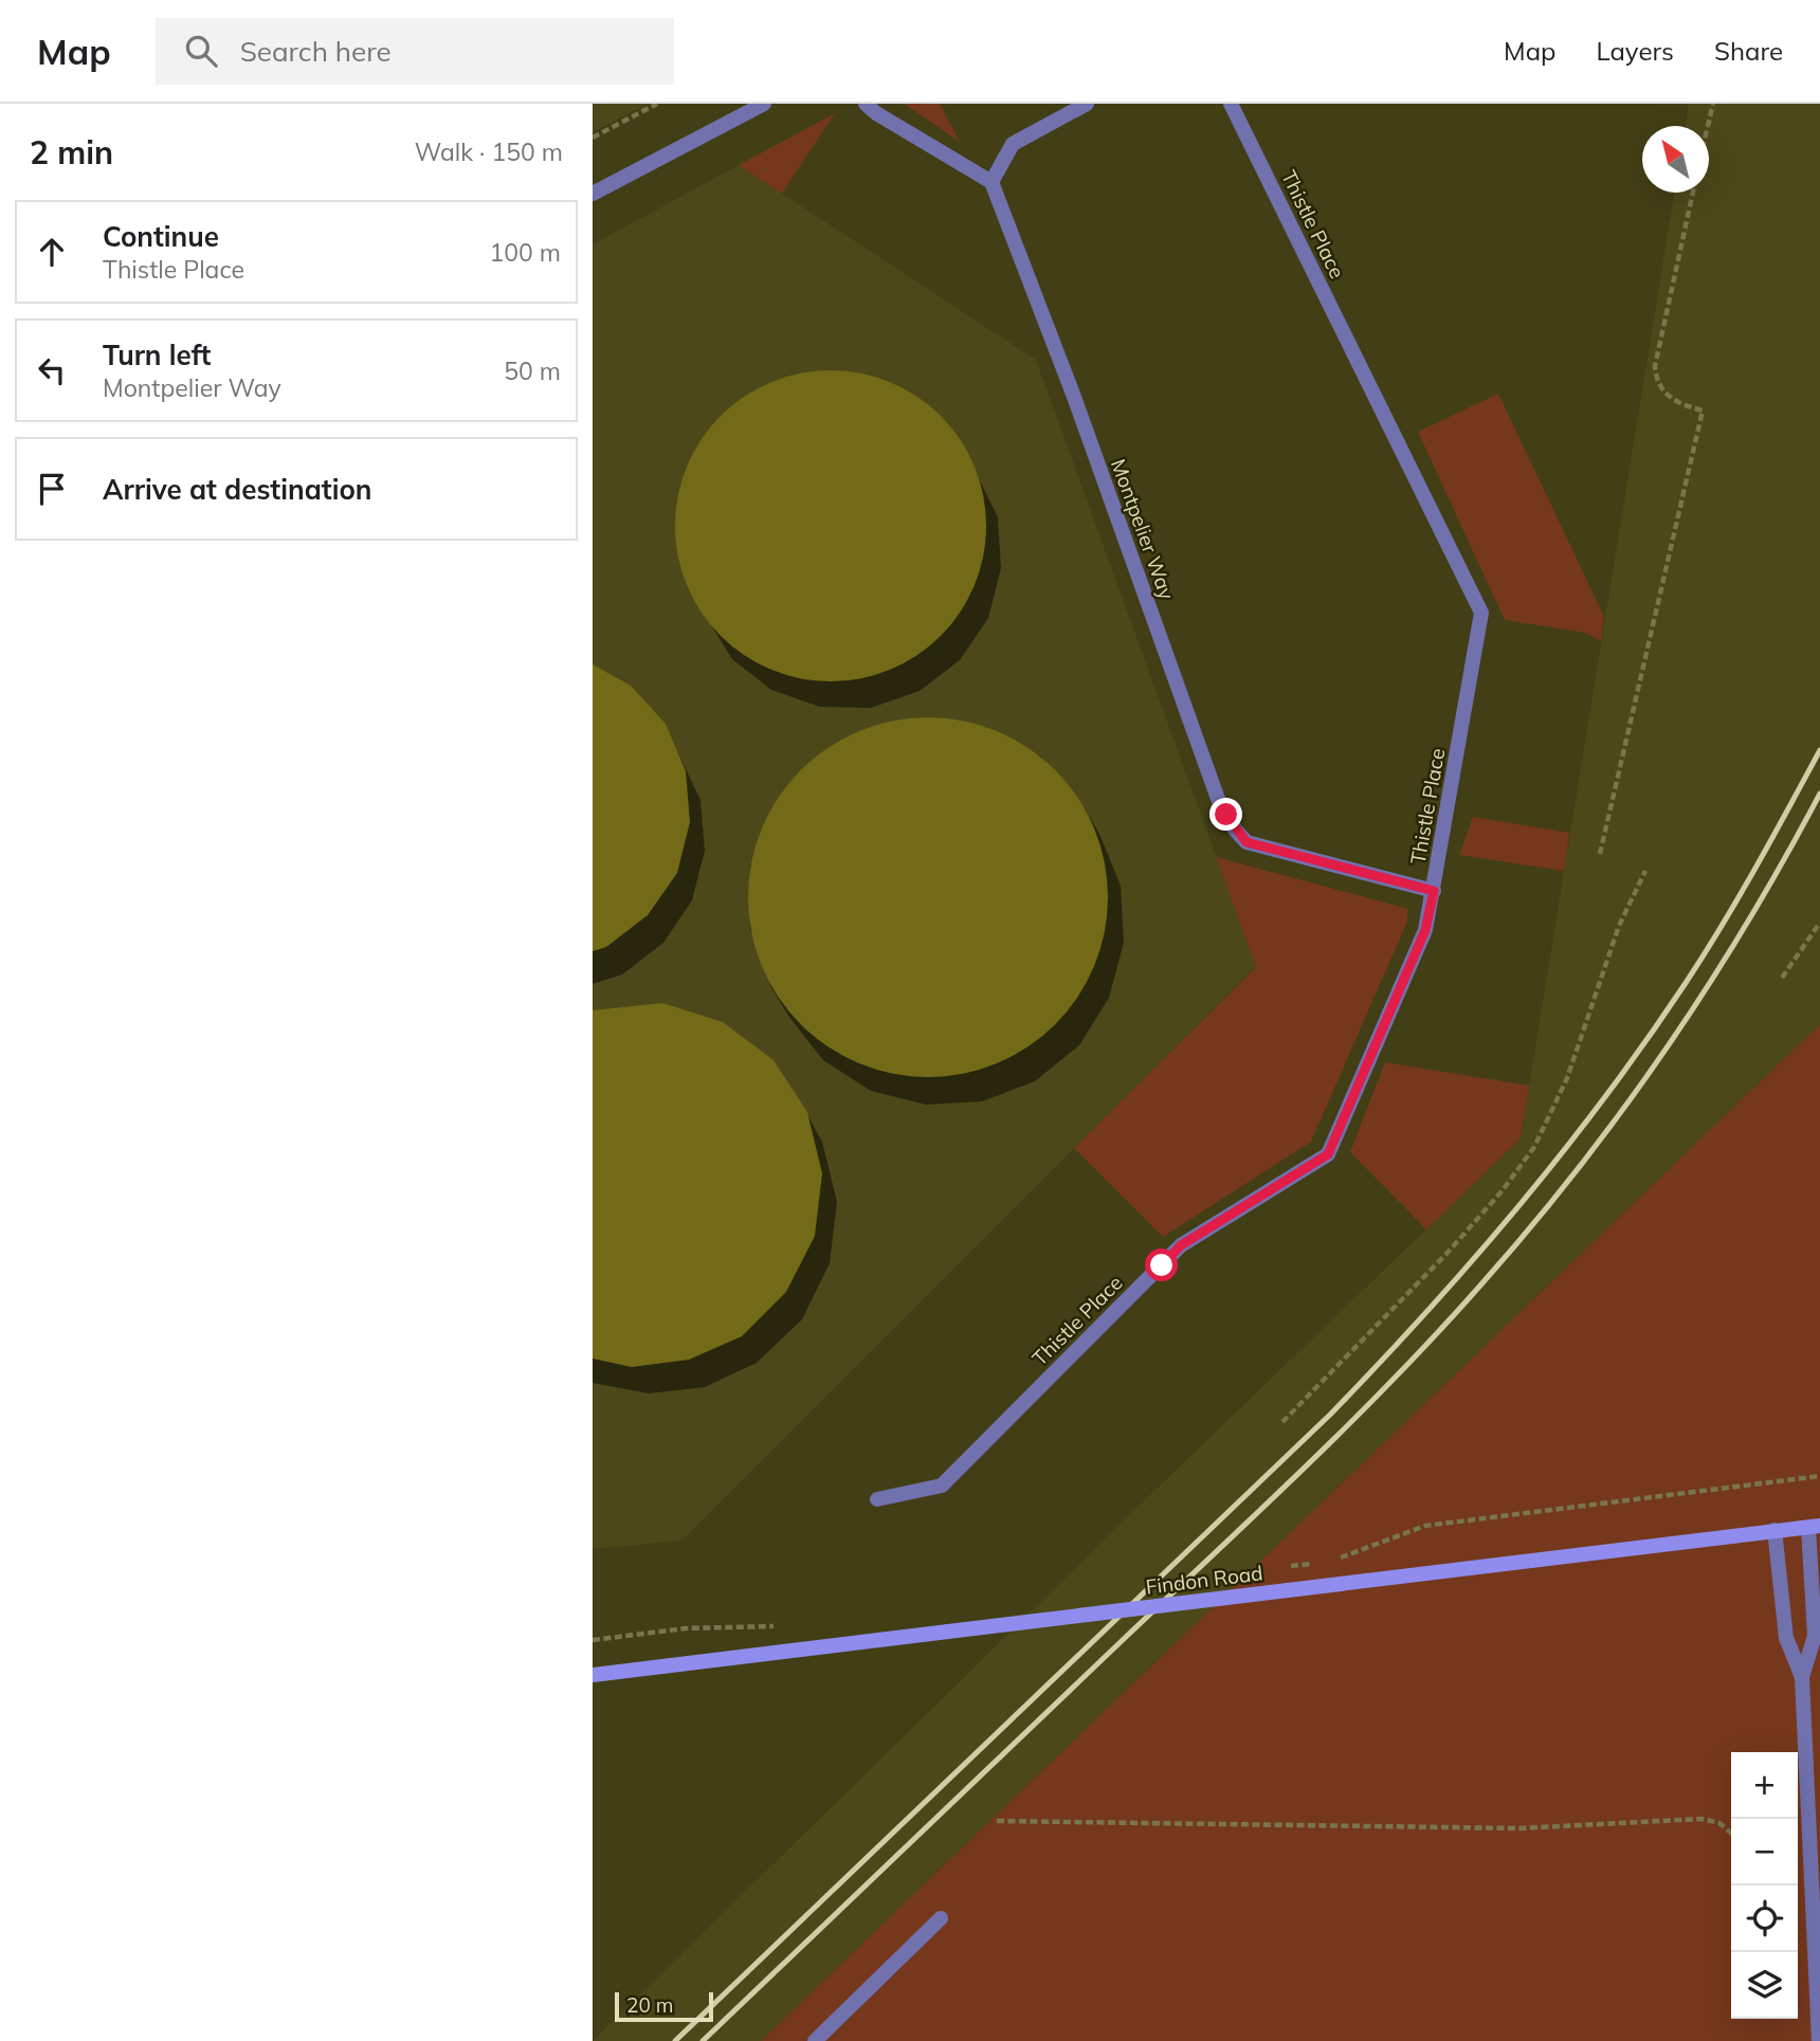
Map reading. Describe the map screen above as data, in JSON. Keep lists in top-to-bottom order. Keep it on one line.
{"streets":{"street":["Thistle Place","Montpelier Way","Findon Road"]},"crossings":[["Thistle Place","Montpelier Way"]],"scale_bar":"20 m","north":"top left","page":{"header":"Map","search":"Search here","nav":["Map","Layers","Share"],"heading":["2 min","Walk · 150 m"],"list":[["Continue","Thistle Place","100 m"],["Turn left","Montpelier Way","50 m"],"Arrive at destination"],"map_buttons":["+","−"],"scale":"20 m"}}
